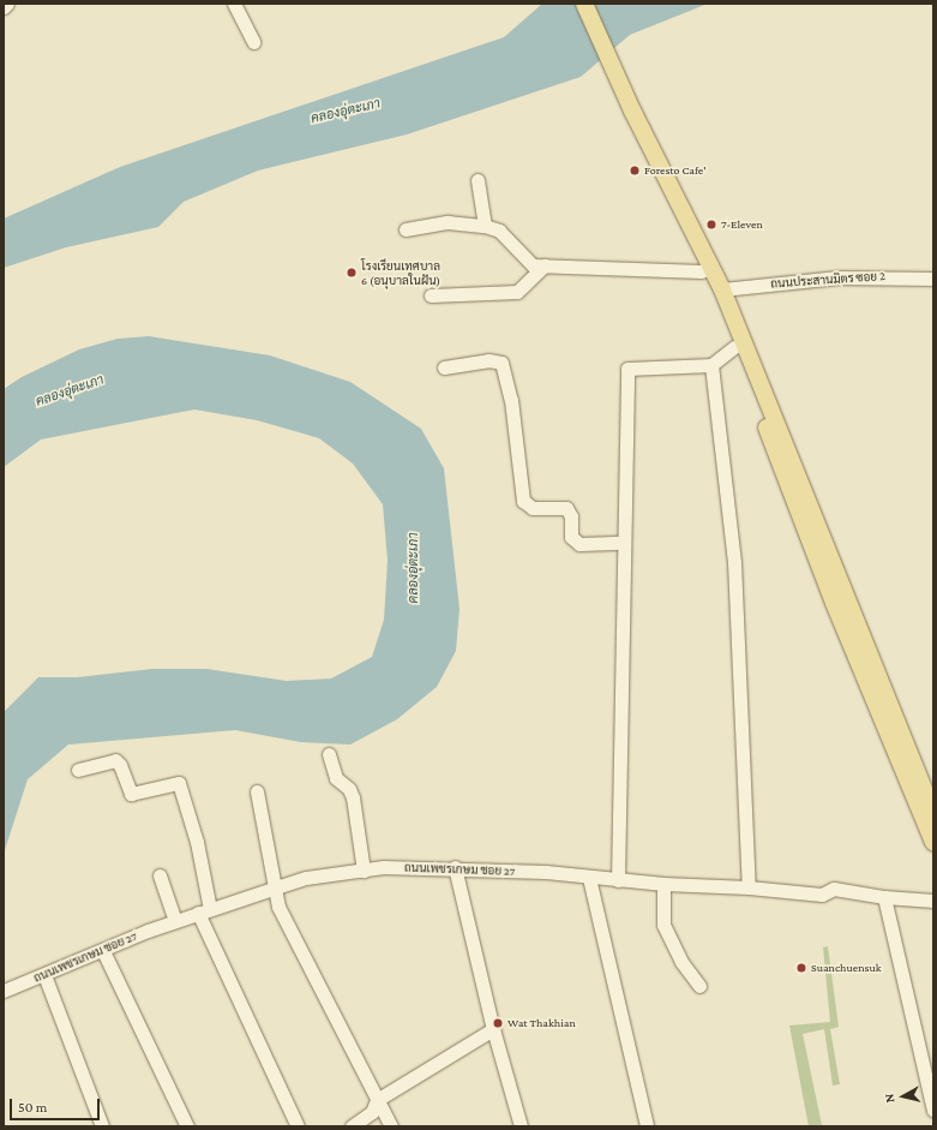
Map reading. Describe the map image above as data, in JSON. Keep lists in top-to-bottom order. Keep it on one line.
{"streets":{"street":["ถนนประสานมิตร ซอย 2","ถนนเพชรเกษม ซอย 27"]},"water":["คลองอุ่ตะเภา"],"places":["Foresto Cafe'","7-Eleven","โรงเรียนเทศบาล 6 (อนุบาลในฝัน)","Suanchuensuk","Wat Thakhian"],"scale_bar":"50 m","north":"left"}
